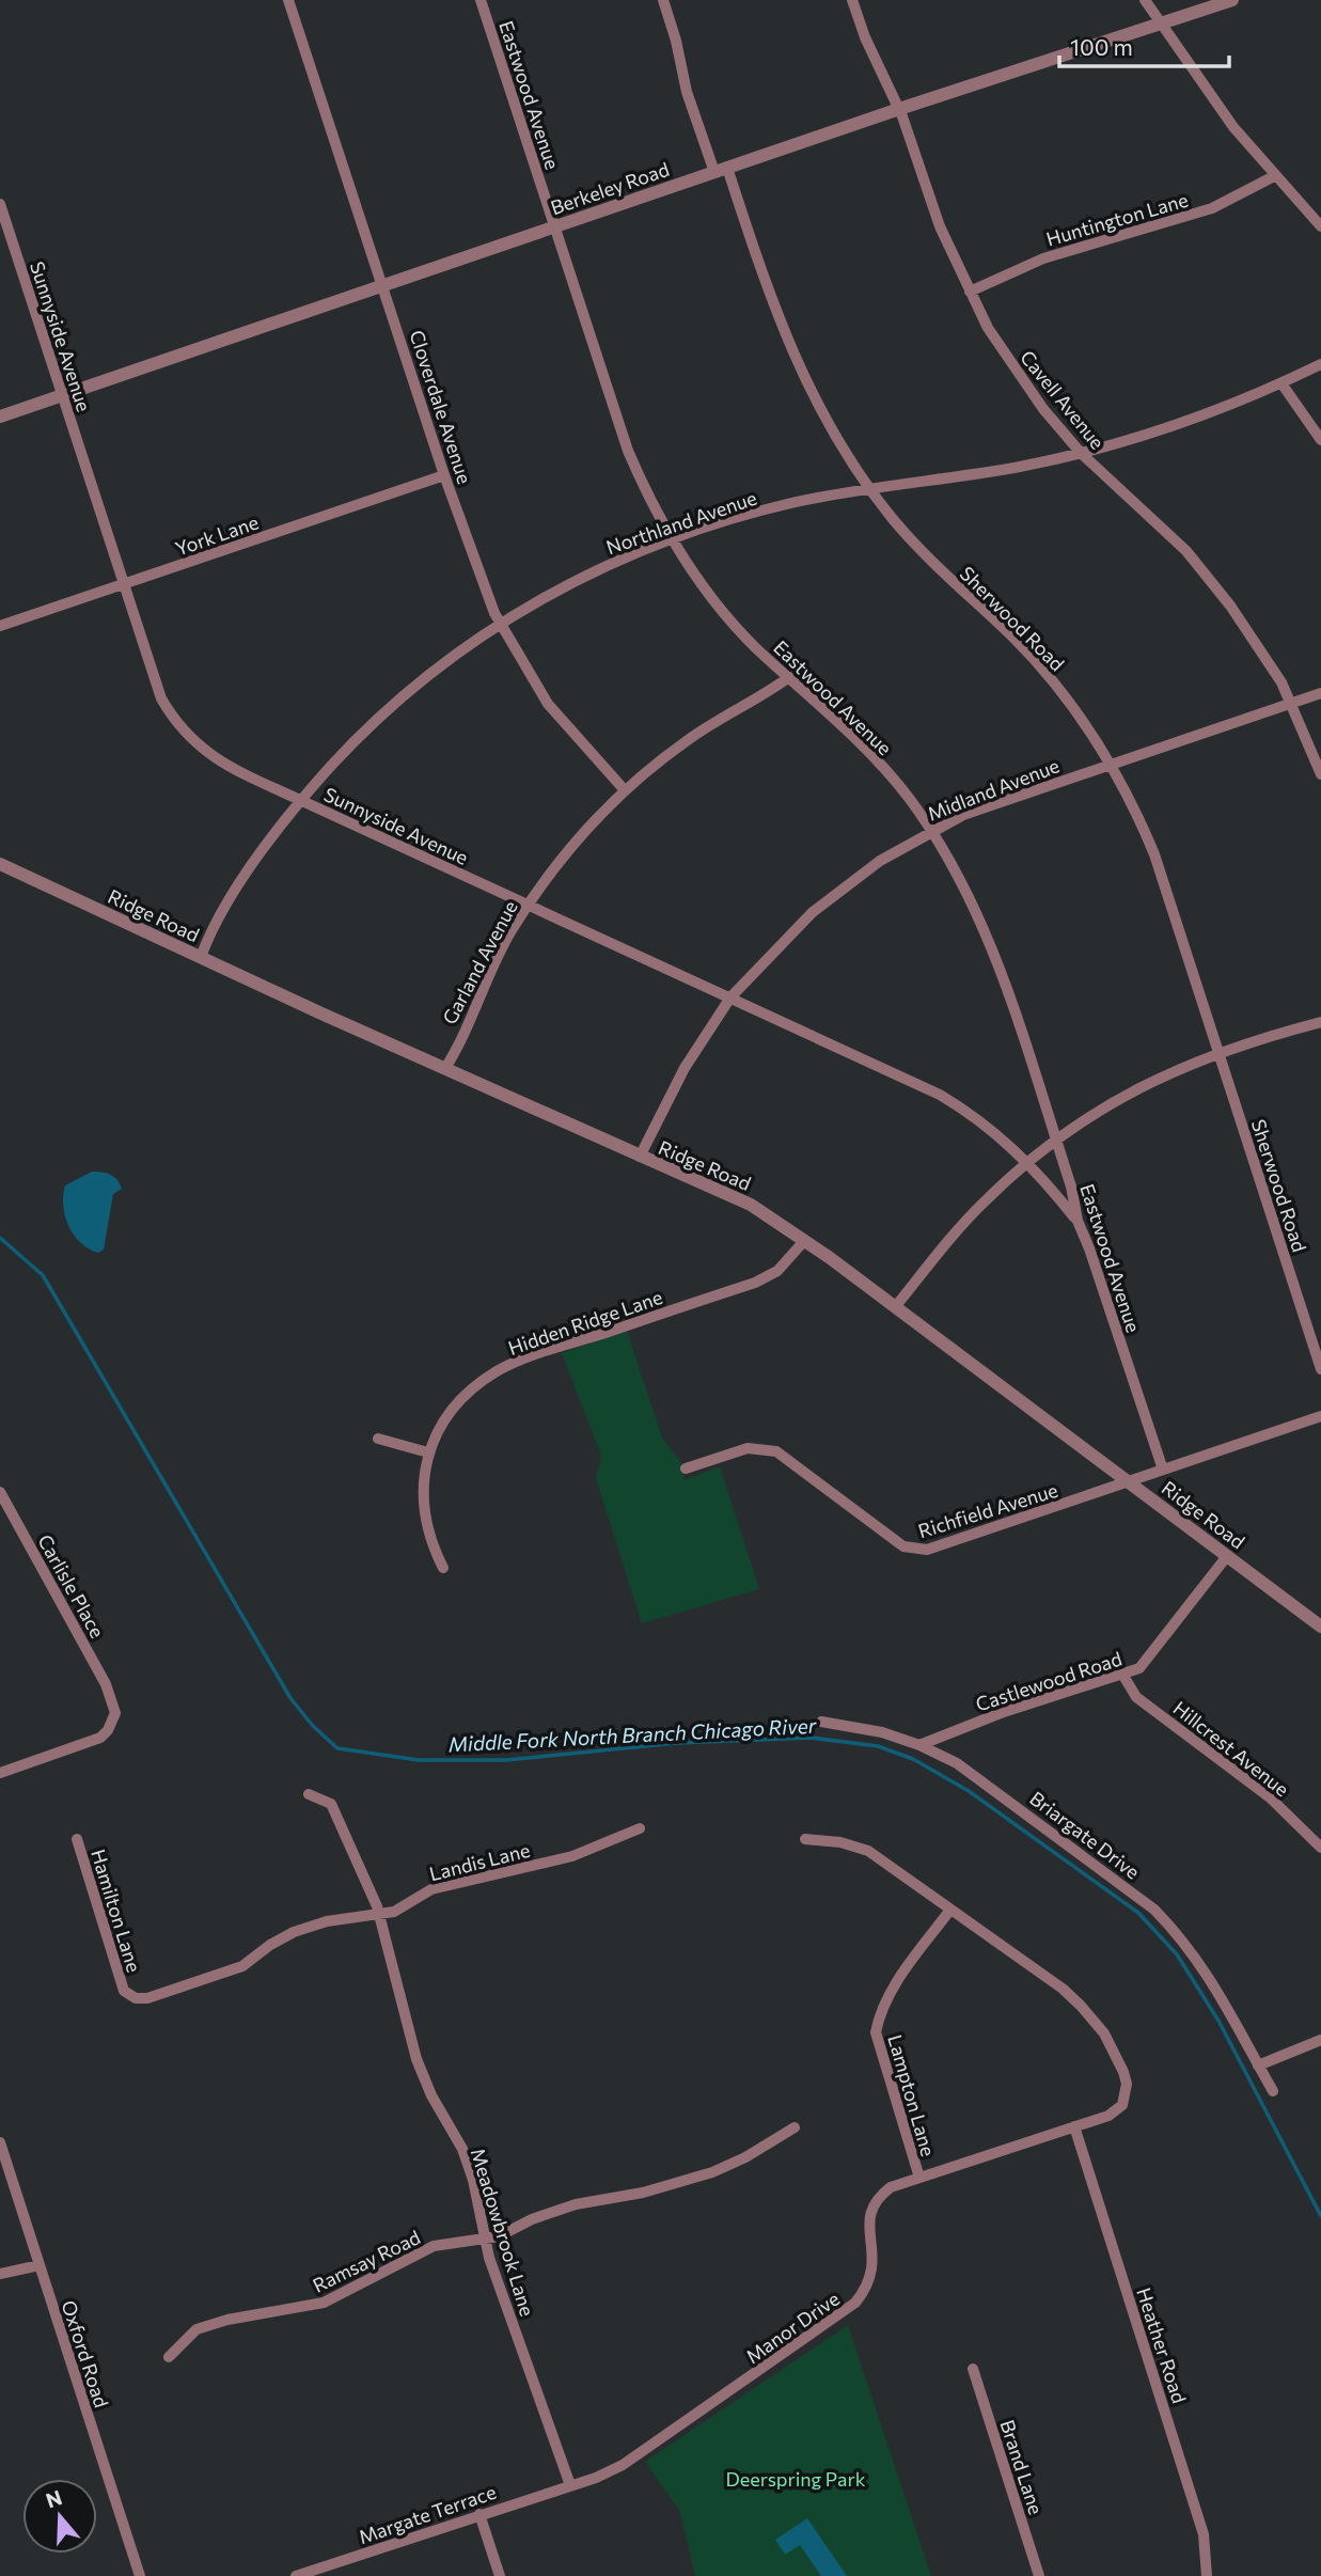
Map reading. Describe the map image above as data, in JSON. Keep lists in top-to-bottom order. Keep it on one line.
{"streets":{"street":["Eastwood Avenue","Berkeley Road","Huntington Lane","Sunnyside Avenue","Cavell Avenue","Cloverdale Avenue","Northland Avenue","York Lane","Sherwood Road","Midland Avenue","Ridge Road","Garland Avenue","Hidden Ridge Lane","Richfield Avenue","Carlisle Place","Castlewood Road","Hillcrest Avenue","Briargate Drive","Landis Lane","Hamilton Lane","Lampton Lane","Meadowbrook Lane","Ramsay Road","Manor Drive","Heather Road","Oxford Road","Brand Lane","Margate Terrace"]},"crossings":[["Eastwood Avenue","Berkeley Road"],["Eastwood Avenue","Sunnyside Avenue"],["Eastwood Avenue","Northland Avenue"],["Eastwood Avenue","Midland Avenue"],["Eastwood Avenue","Garland Avenue"],["Eastwood Avenue","Richfield Avenue"],["Berkeley Road","Sunnyside Avenue"],["Berkeley Road","Cavell Avenue"],["Berkeley Road","Cloverdale Avenue"],["Berkeley Road","Sherwood Road"],["Huntington Lane","Cavell Avenue"],["Sunnyside Avenue","Northland Avenue"],["Sunnyside Avenue","York Lane"],["Sunnyside Avenue","Midland Avenue"],["Sunnyside Avenue","Garland Avenue"],["Cavell Avenue","Northland Avenue"],["Cavell Avenue","Midland Avenue"],["Cloverdale Avenue","Northland Avenue"],["Cloverdale Avenue","York Lane"],["Cloverdale Avenue","Garland Avenue"],["Northland Avenue","Sherwood Road"],["Northland Avenue","Ridge Road"],["Sherwood Road","Midland Avenue"],["Midland Avenue","Ridge Road"],["Ridge Road","Garland Avenue"],["Ridge Road","Hidden Ridge Lane"],["Ridge Road","Richfield Avenue"],["Ridge Road","Castlewood Road"],["Castlewood Road","Hillcrest Avenue"],["Castlewood Road","Briargate Drive"],["Landis Lane","Hamilton Lane"],["Landis Lane","Meadowbrook Lane"],["Lampton Lane","Manor Drive"],["Meadowbrook Lane","Ramsay Road"],["Meadowbrook Lane","Manor Drive"],["Meadowbrook Lane","Margate Terrace"],["Manor Drive","Heather Road"],["Manor Drive","Margate Terrace"]],"water":["Middle Fork North Branch Chicago River"],"parks":["Deerspring Park"],"scale_bar":"100 m","north":"top"}
